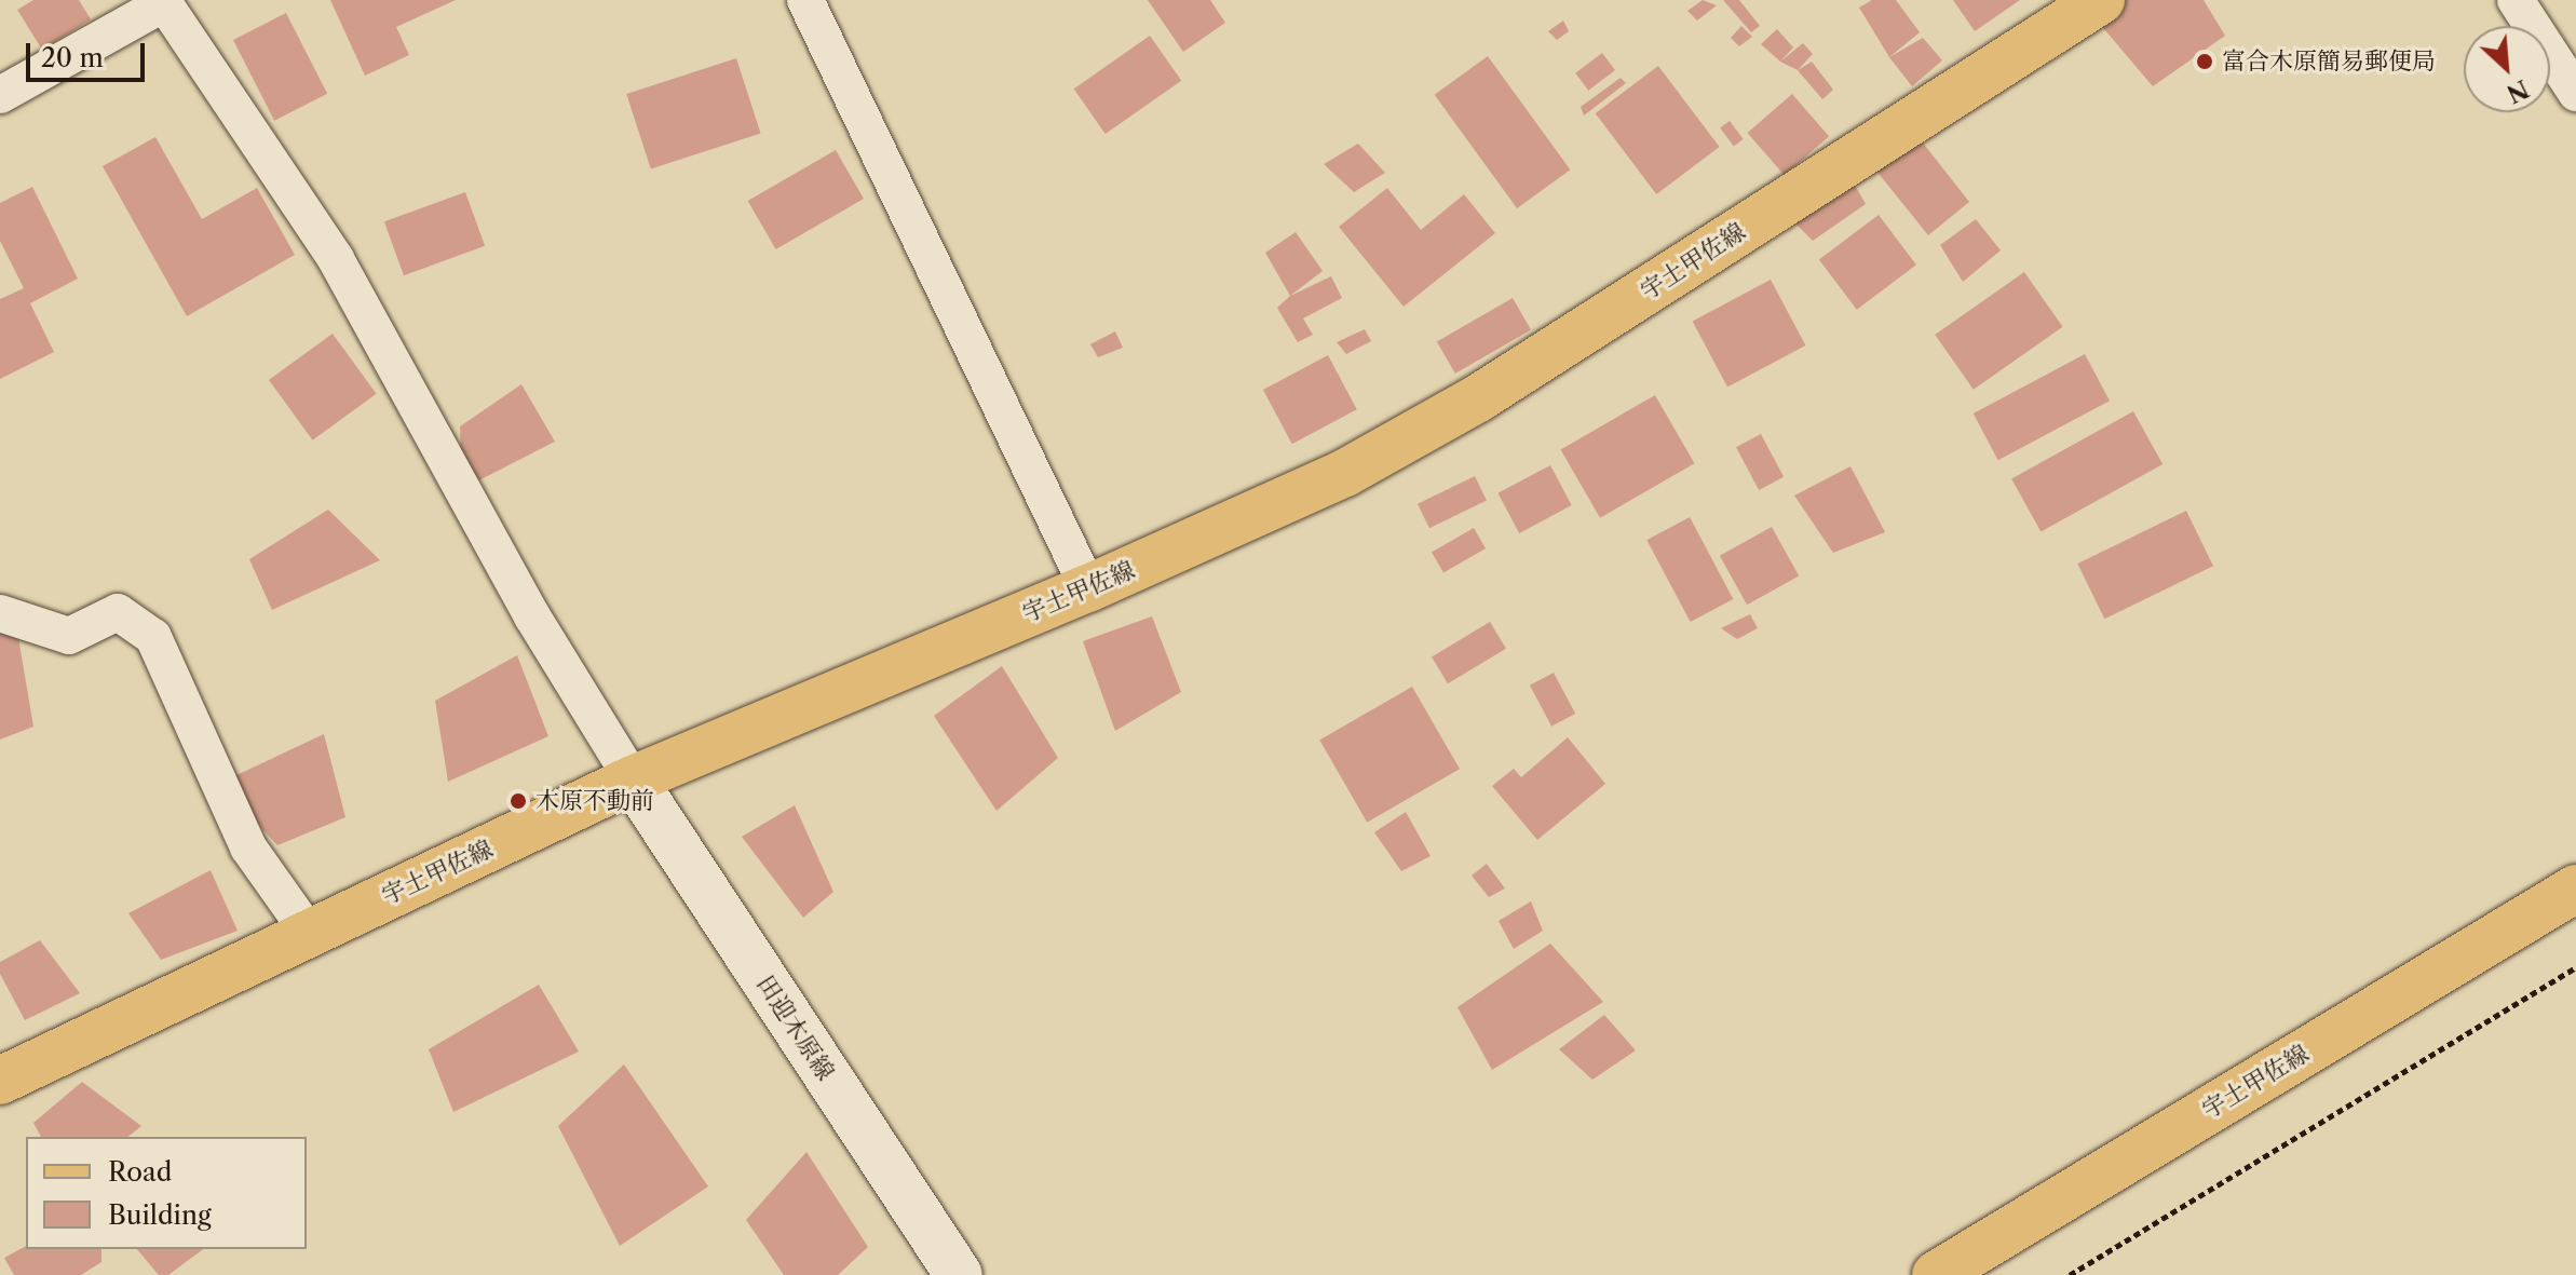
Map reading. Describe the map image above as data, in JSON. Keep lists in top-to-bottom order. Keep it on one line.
{"streets":{"main road":["宇土甲佐線","田迎木原線"]},"crossings":[["宇土甲佐線","田迎木原線"]],"places":["富合木原簡易郵便局","木原不動前"],"legend":["Road","Building"],"scale_bar":"20 m","north":"bottom right"}
